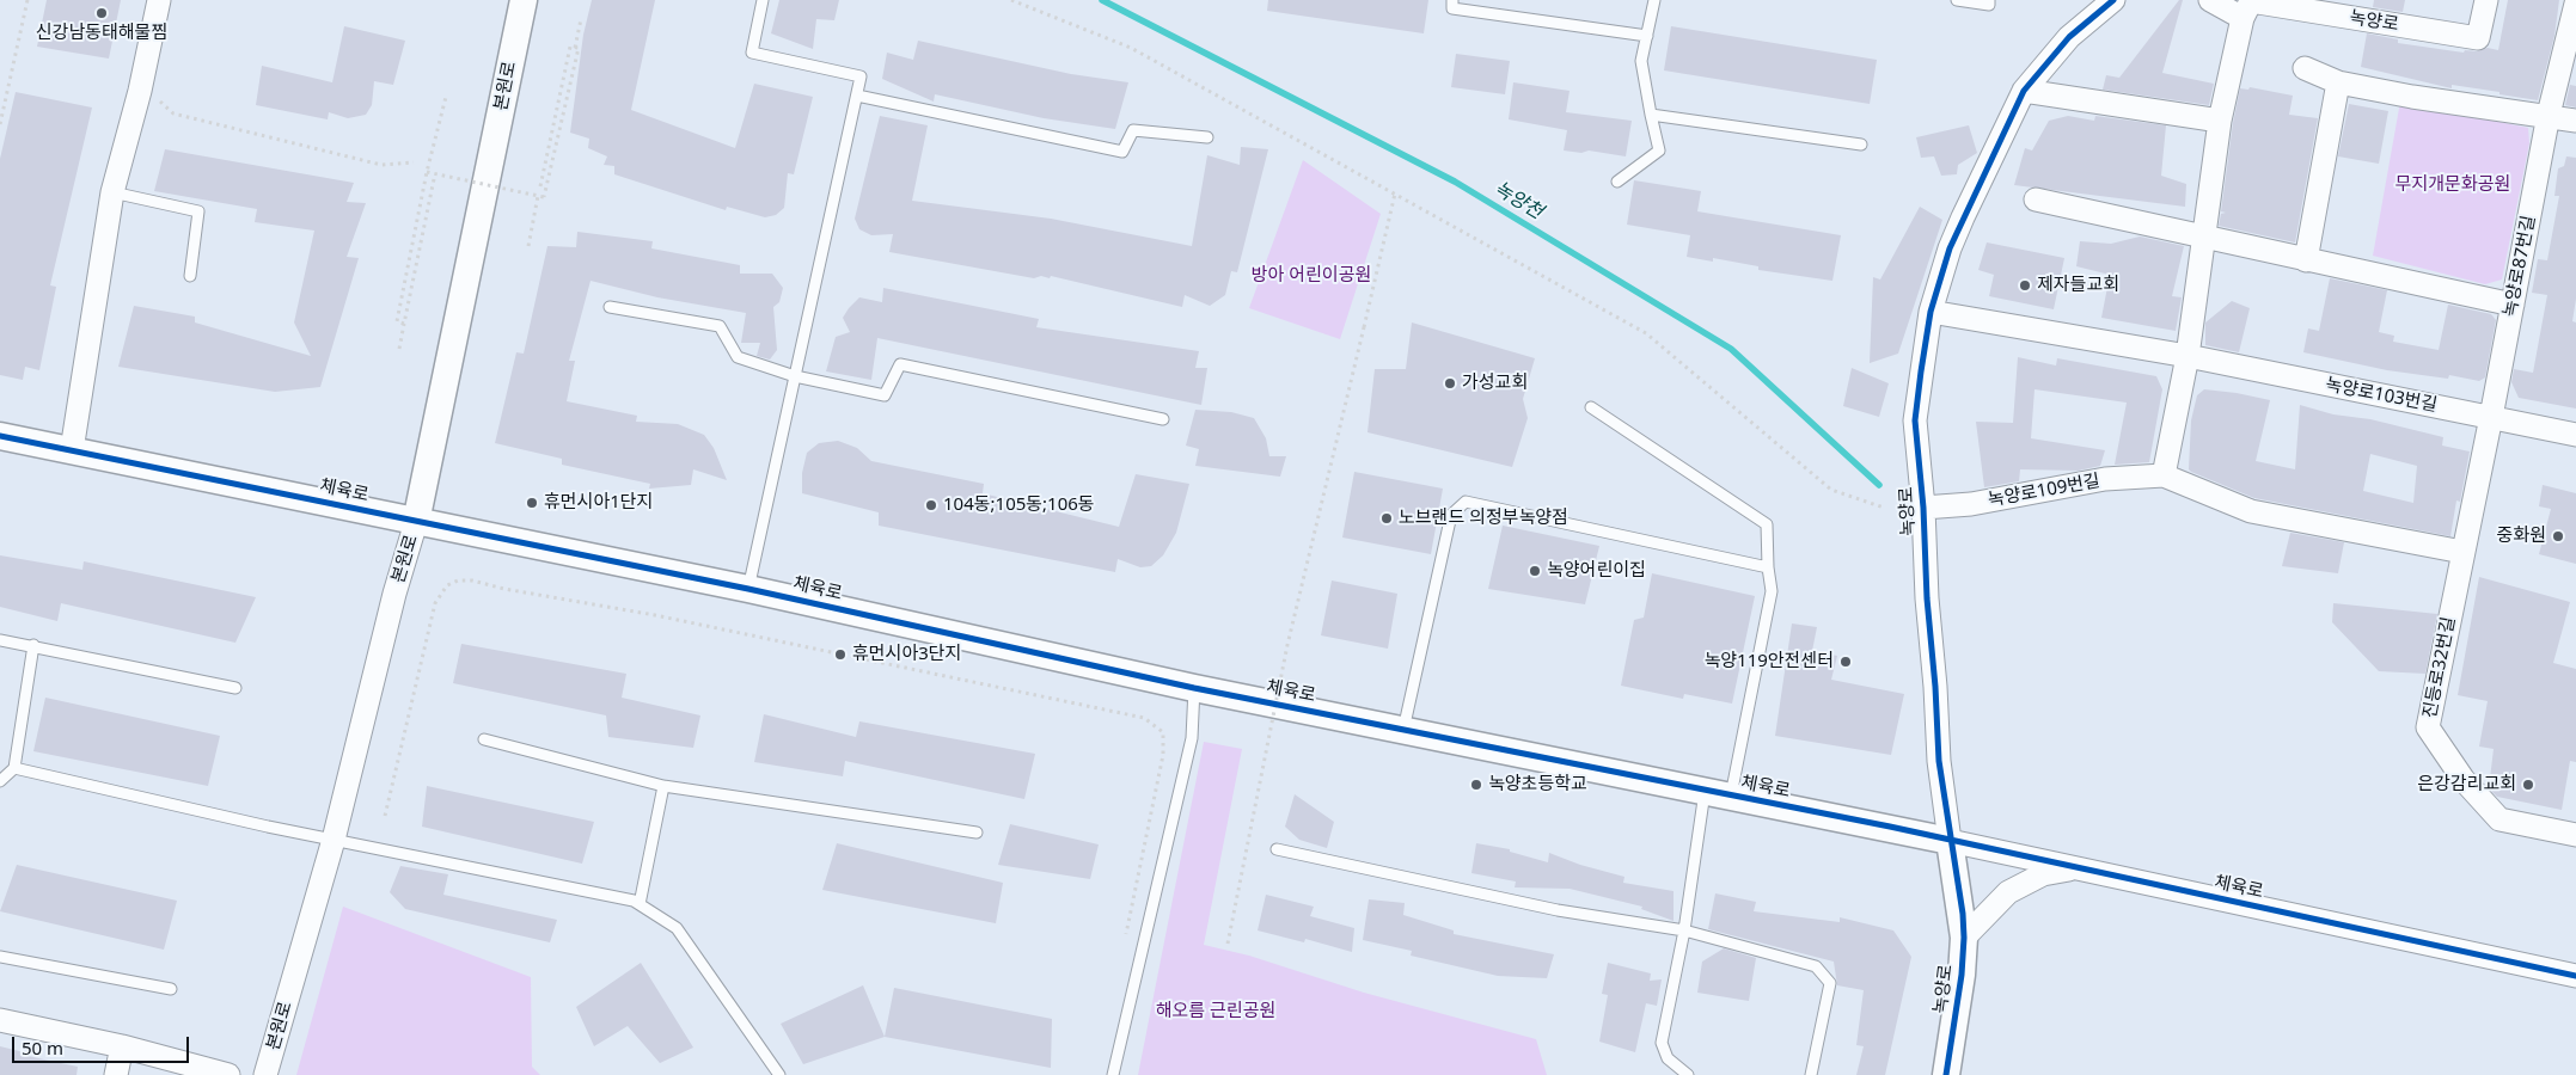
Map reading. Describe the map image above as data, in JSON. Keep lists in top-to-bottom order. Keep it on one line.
{"streets":{"street":["녹양로","본원로","녹양로87번길","녹양로103번길","체육로","녹양로109번길","진등로32번길"]},"crossings":[["녹양로","녹양로103번길"],["녹양로","체육로"],["녹양로","녹양로109번길"],["본원로","체육로"],["녹양로87번길","녹양로103번길"],["녹양로87번길","진등로32번길"],["녹양로103번길","진등로32번길"]],"water":["녹양천"],"parks":["무지개문화공원","방아 어린이공원","해오름 근린공원"],"places":["신강남동태해물찜","제자들교회","가성교회","휴먼시아1단지","104동;105동;106동","노브랜드 의정부녹양점","중화원","녹양어린이집","휴먼시아3단지","녹양119안전센터","녹양초등학교","은강감리교회"],"scale_bar":"50 m"}
